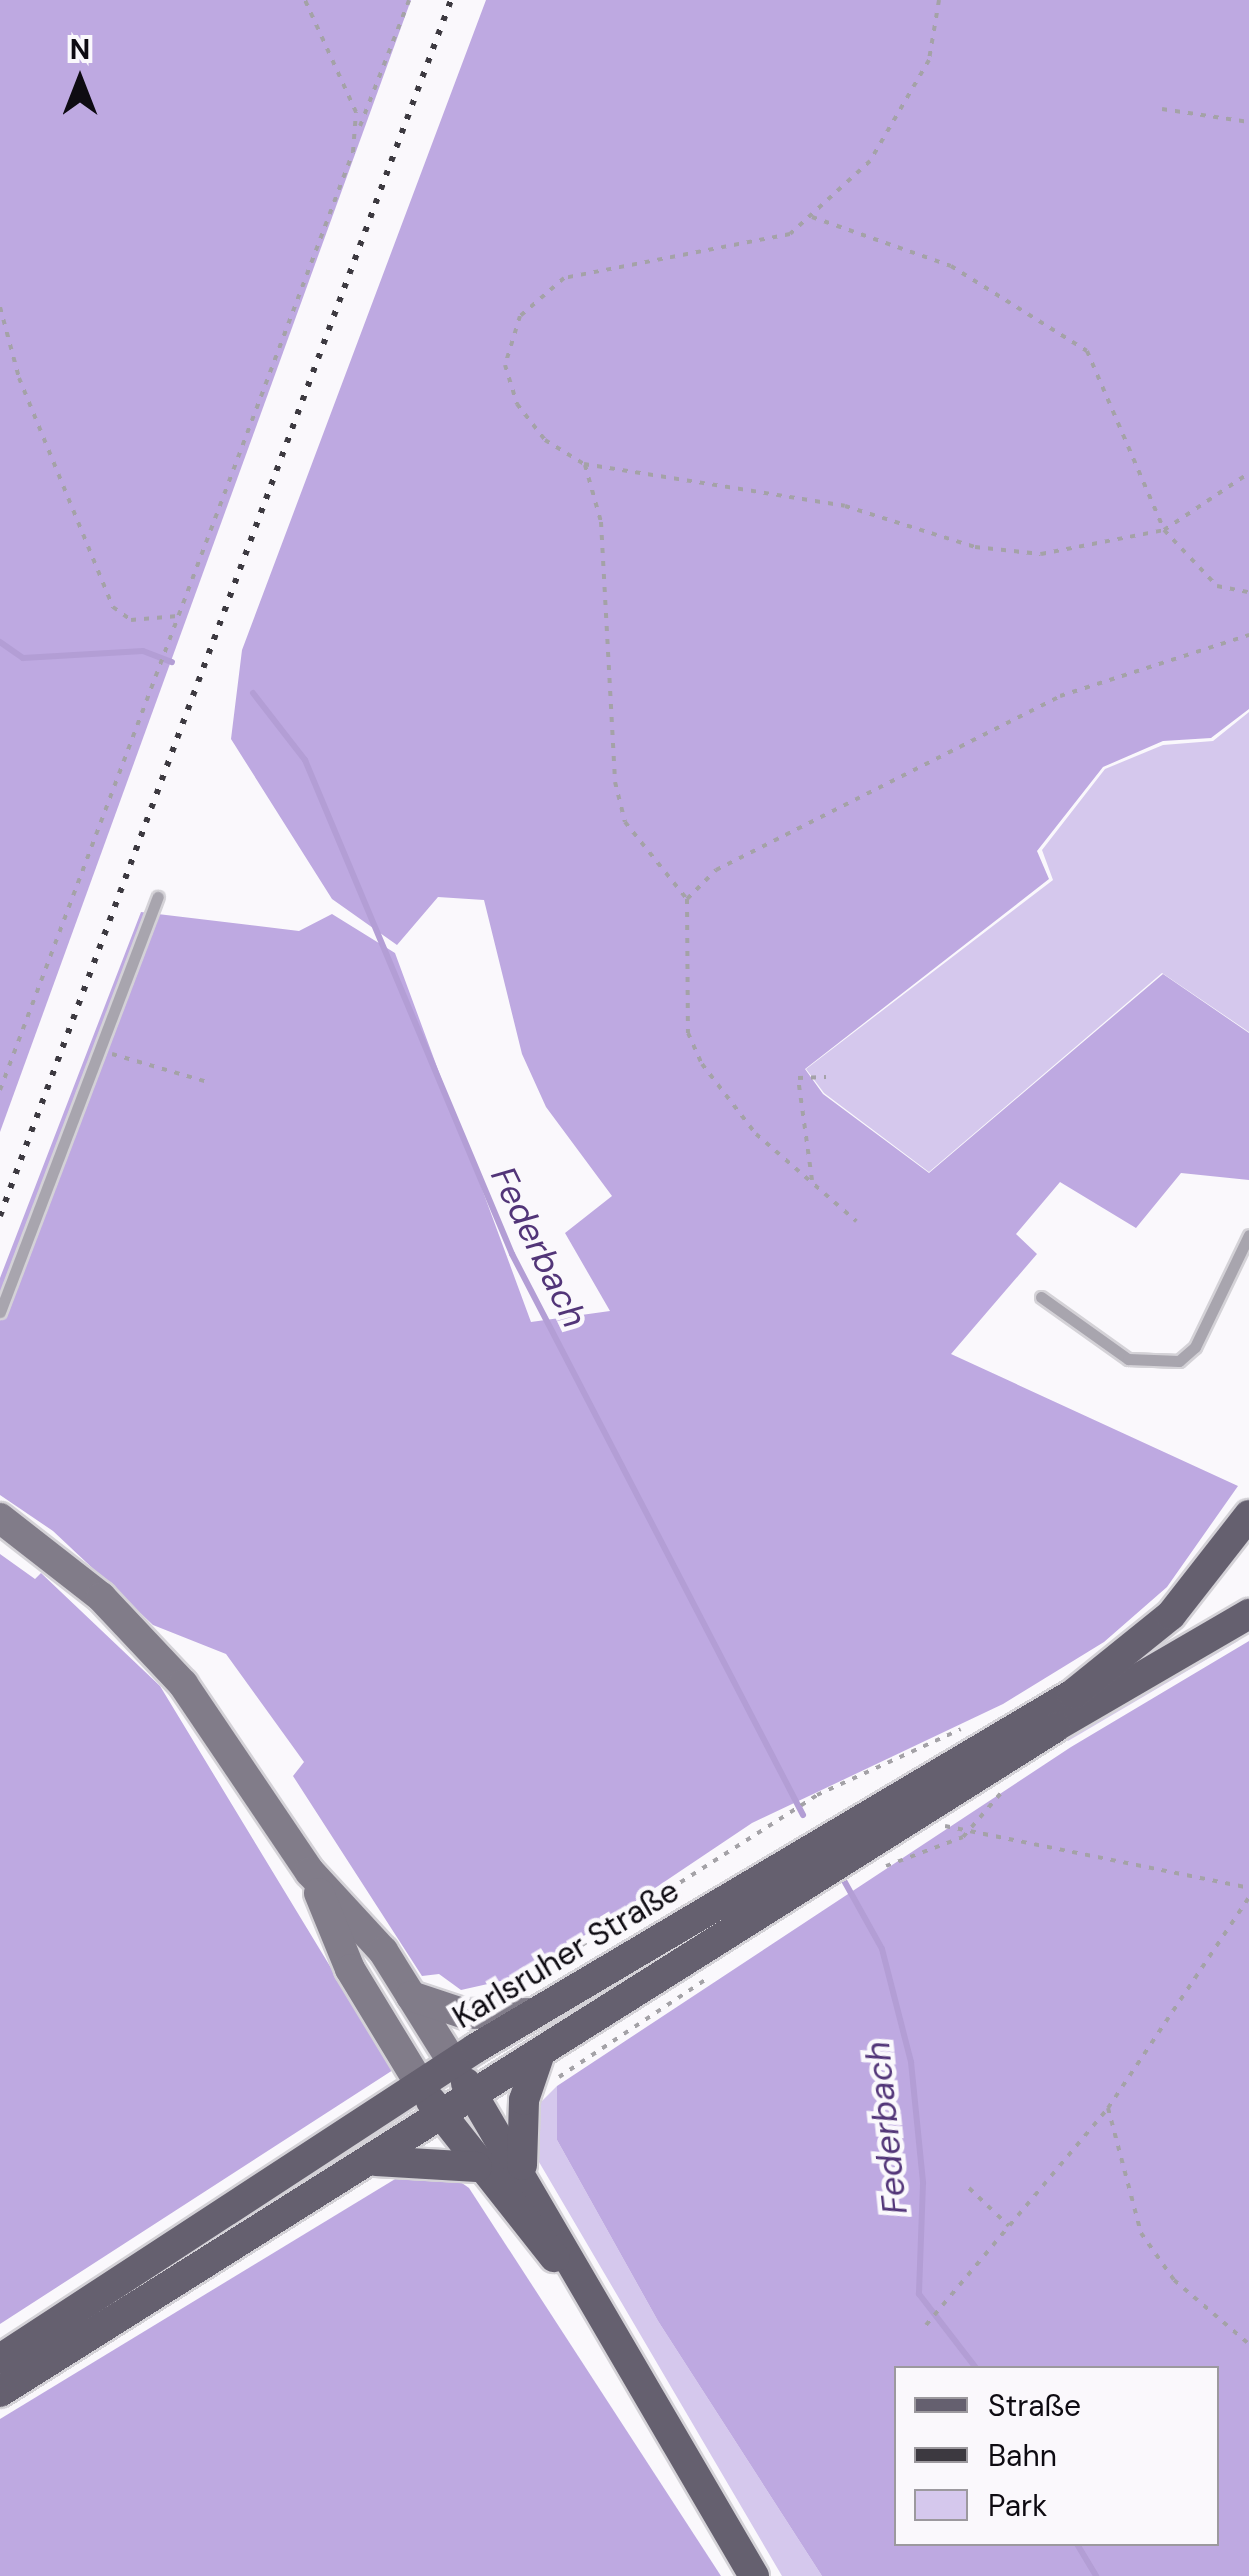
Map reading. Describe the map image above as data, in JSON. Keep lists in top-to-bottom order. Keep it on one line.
{"streets":{"main road":["Karlsruher Straße"]},"water":["Federbach"],"legend":["Straße","Bahn","Park"],"north":"top"}
